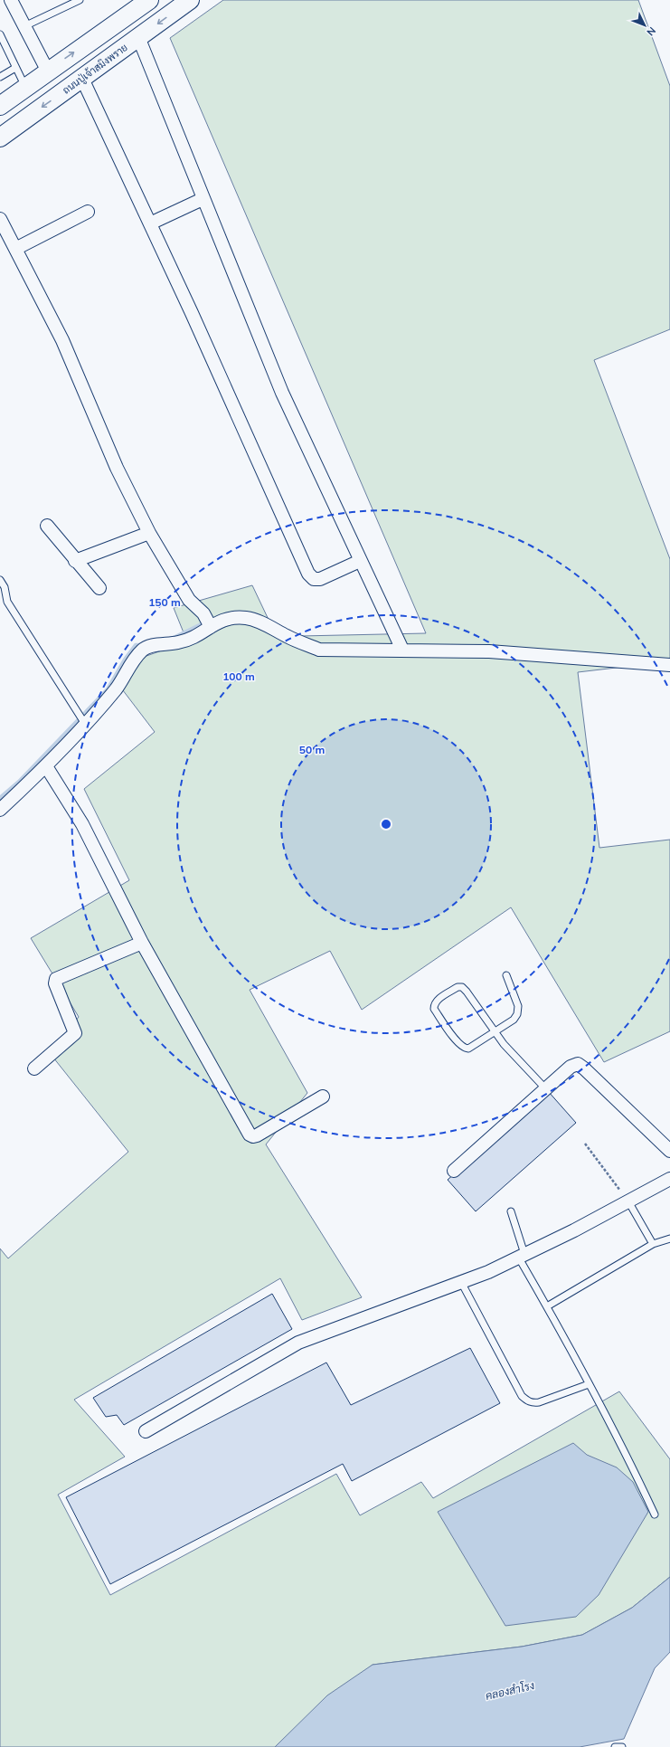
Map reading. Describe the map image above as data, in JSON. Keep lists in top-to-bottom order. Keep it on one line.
{"streets":{"main road":["ถนนปู่เจ้าสมิงพราย"]},"water":["คลองสำโรง"],"north":"bottom right","rings":["150 m","100 m","50 m"]}
